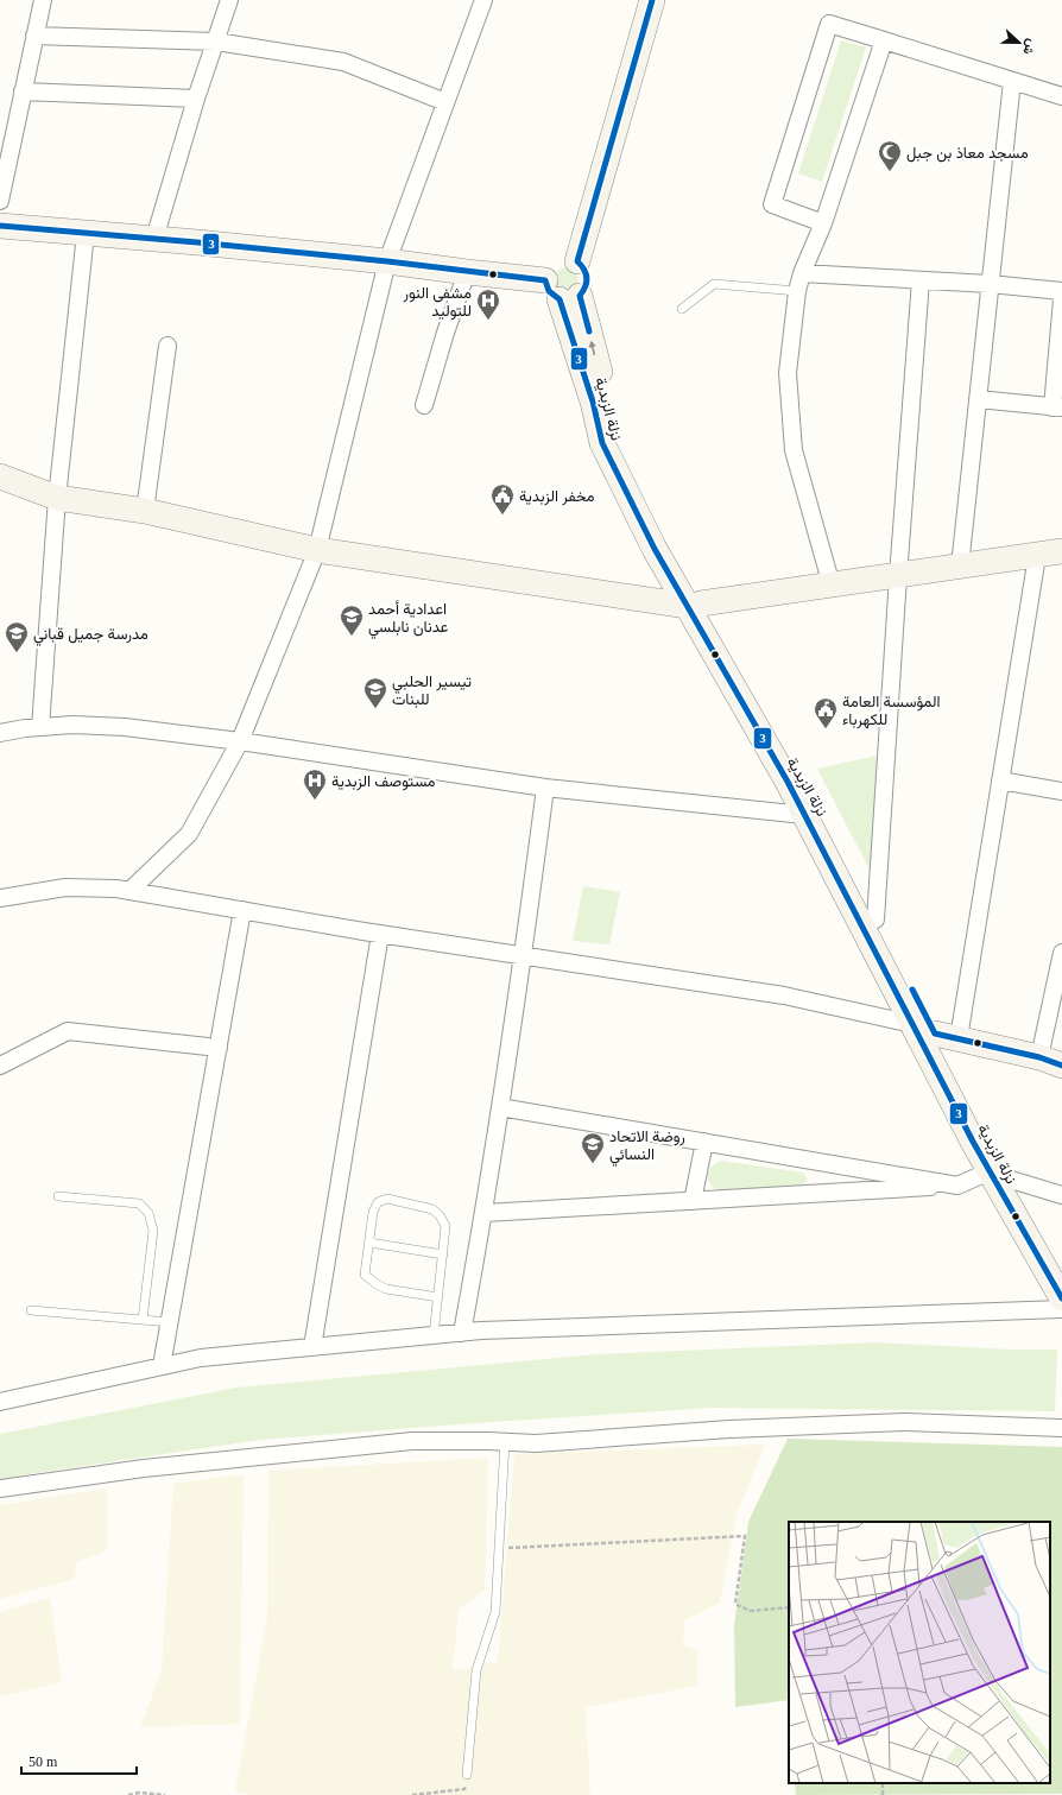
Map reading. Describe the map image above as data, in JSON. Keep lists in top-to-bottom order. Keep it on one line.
{"streets":{"main road":["نزلة الزبدية"]},"places":{"mosque":["مسجد معاذ بن جبل"],"hospital":["مشفى النور للتوليد","مستوصف الزبدية"],"public building":["مخفر الزبدية","المؤسسة العامة للكهرباء"],"school or university":["اعدادية أحمد عدنان نابلسي","مدرسة جميل قباني","تيسير الحلبي للبنات","روضة الاتحاد النسائي"]},"lines":["transit line 3"],"scale_bar":"50 m","north":"right"}
